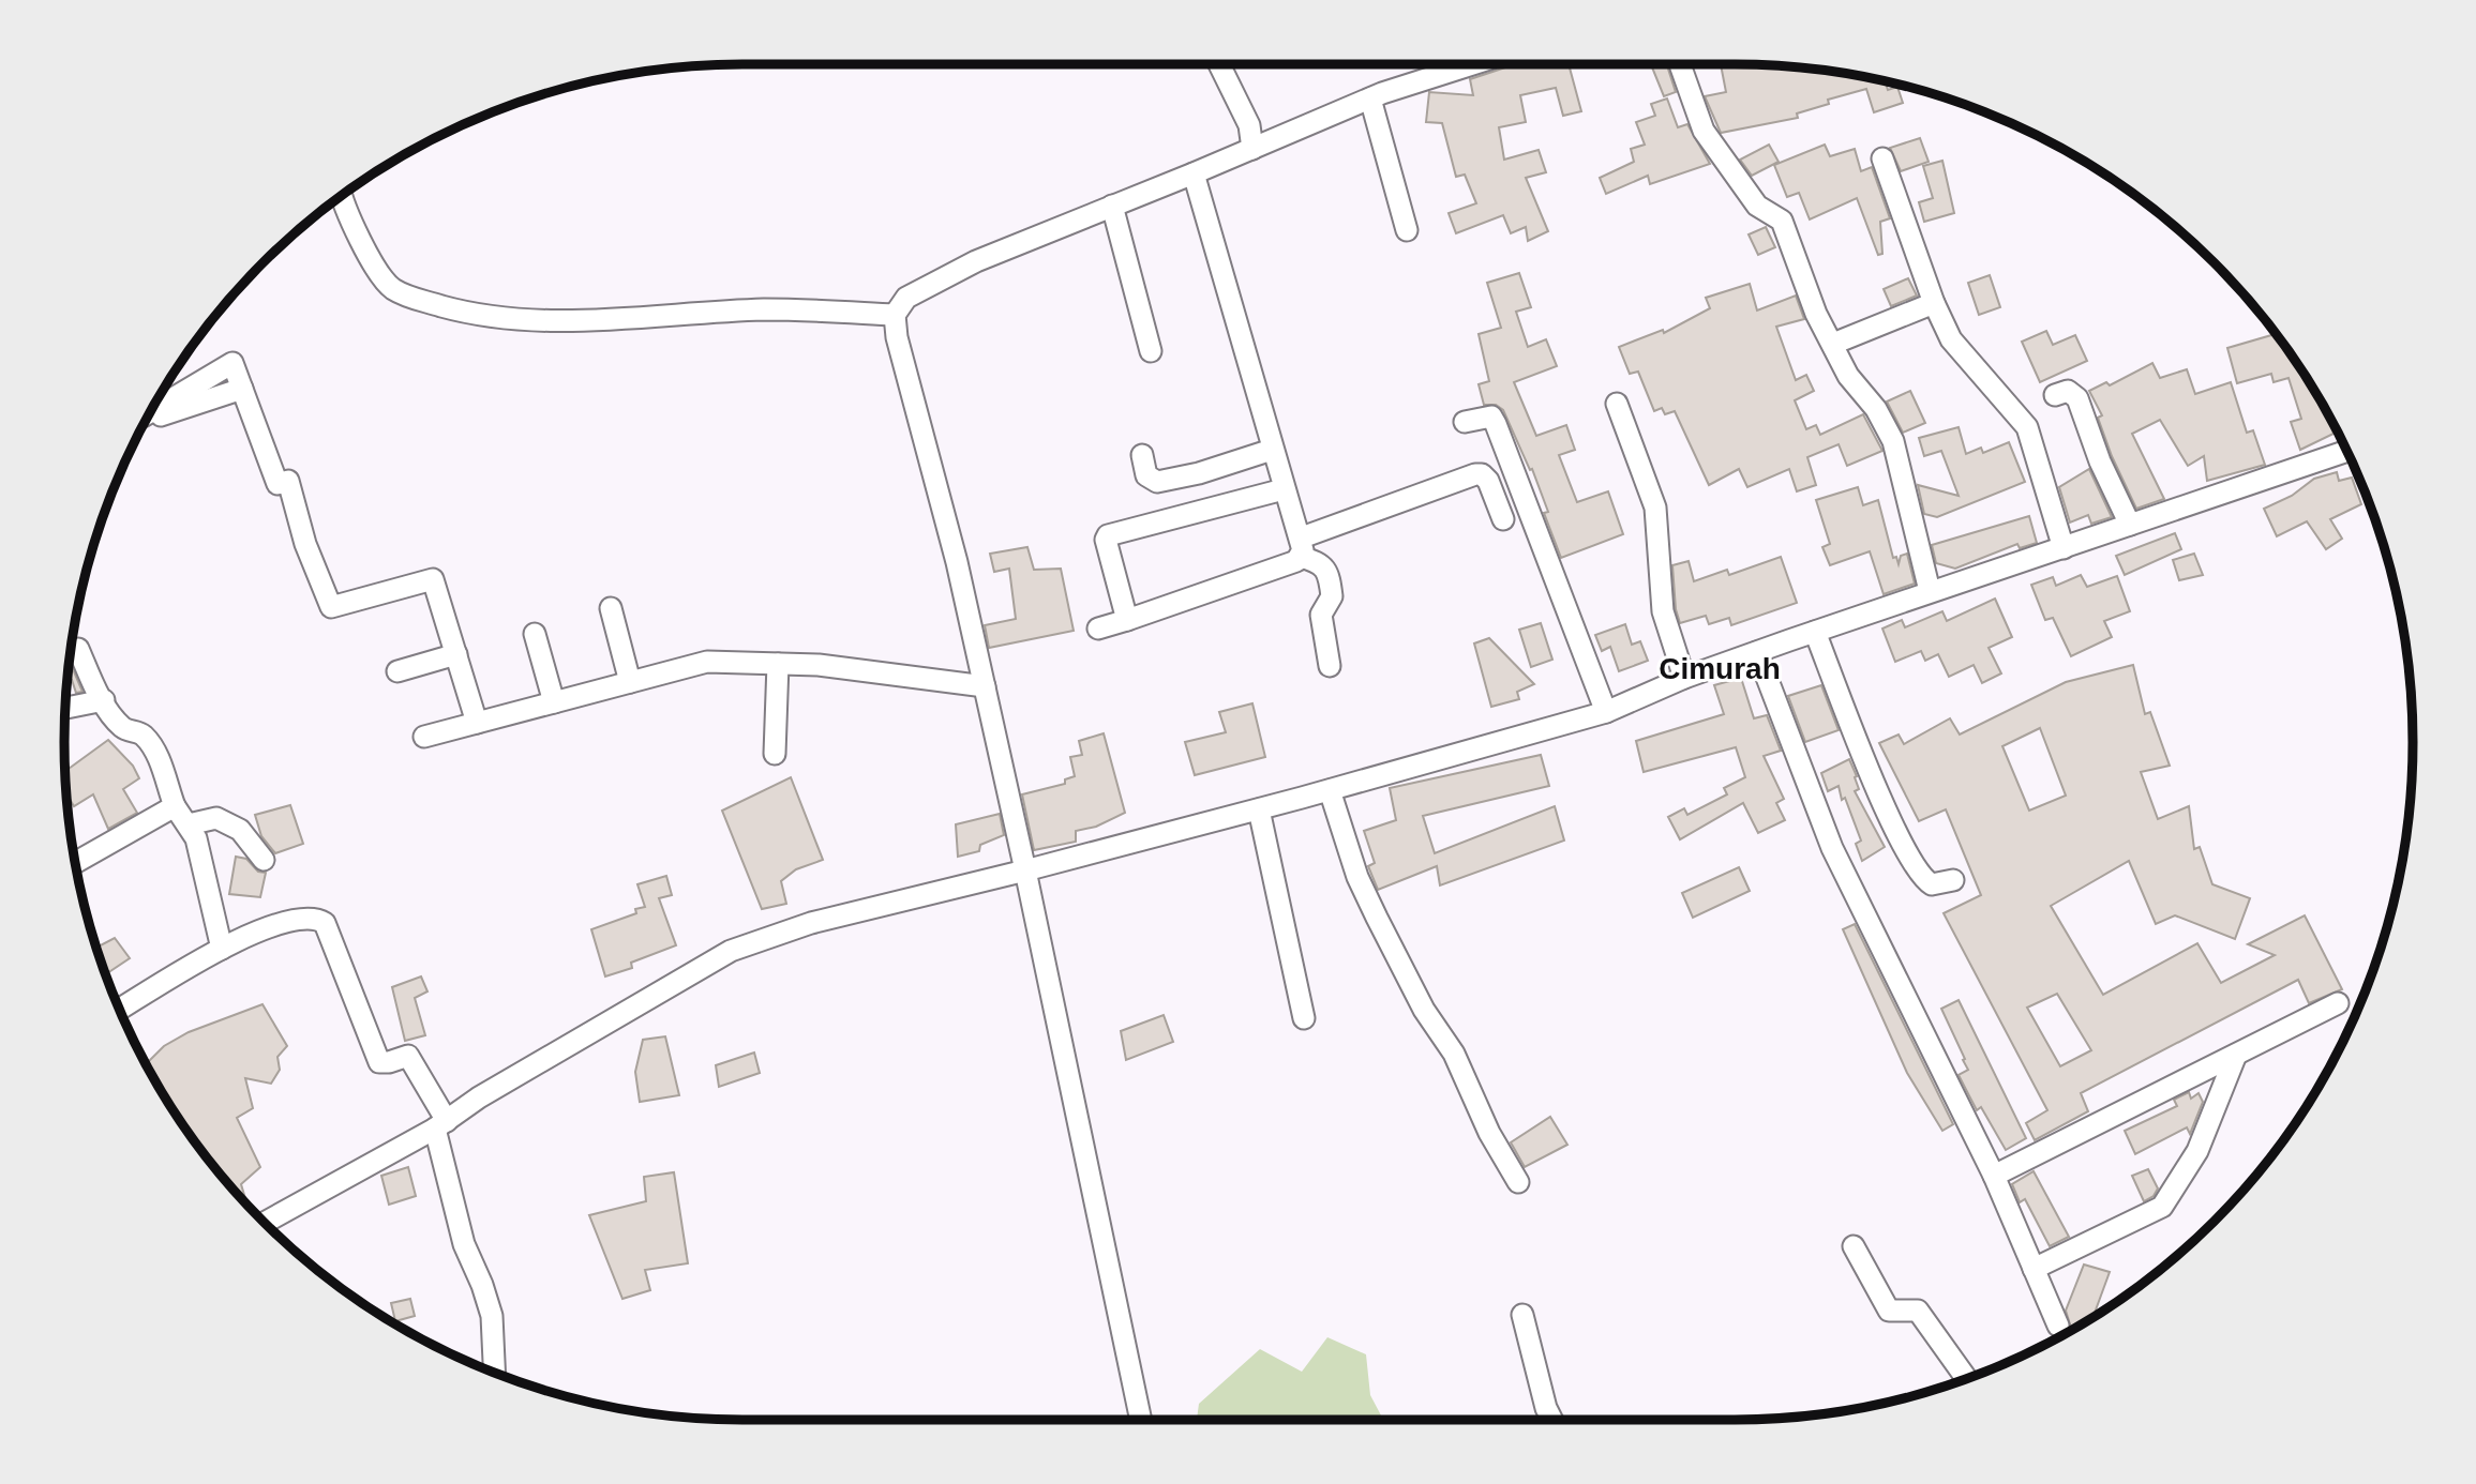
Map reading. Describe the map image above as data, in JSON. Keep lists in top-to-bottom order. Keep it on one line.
{"districts":["Cimurah"]}
